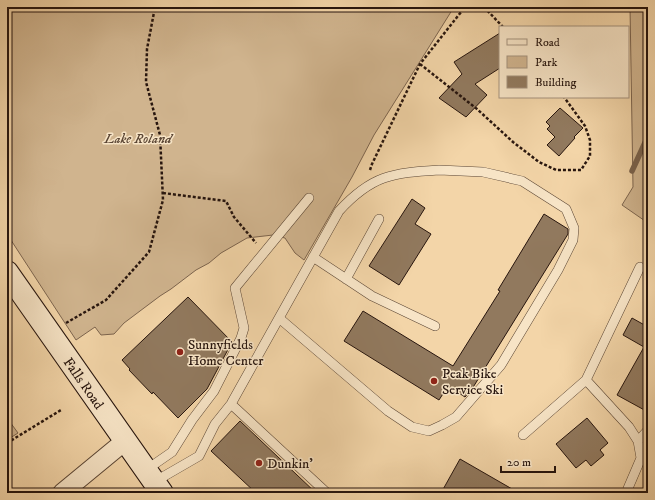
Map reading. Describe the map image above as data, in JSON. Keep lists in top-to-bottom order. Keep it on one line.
{"streets":{"main road":["Falls Road"]},"parks":["Lake Roland"],"places":["Sunnyfields Home Center","Peak Bike Service Ski","Dunkin'"],"legend":["Road","Park","Building"],"scale_bar":"20 m"}
